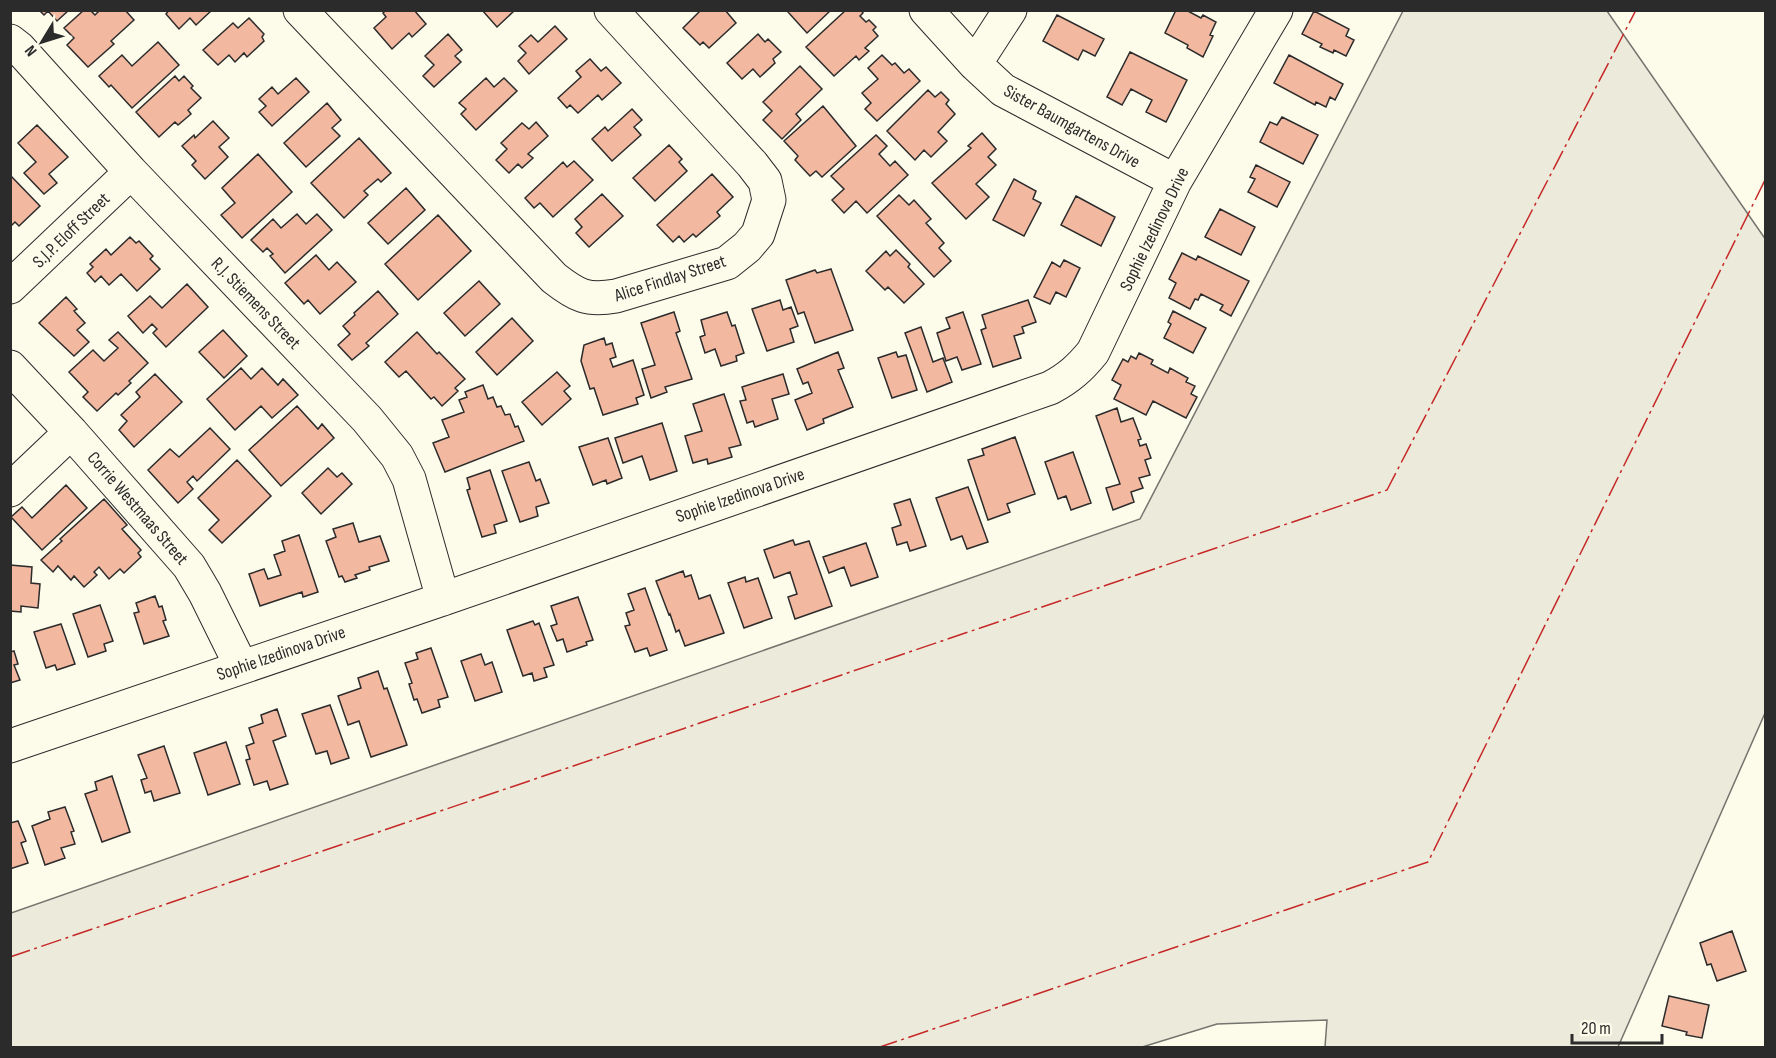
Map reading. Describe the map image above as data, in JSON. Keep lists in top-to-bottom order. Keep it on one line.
{"streets":{"street":["Sister Baumgartens Drive","Sophie Izedinova Drive","S.J.P. Eloff Street","Alice Findlay Street","R.J. Stiemens Street","Corrie Westmaas Street"]},"crossings":[["Sister Baumgartens Drive","Sophie Izedinova Drive"],["Sophie Izedinova Drive","R.J. Stiemens Street"],["Sophie Izedinova Drive","Corrie Westmaas Street"],["S.J.P. Eloff Street","R.J. Stiemens Street"]],"scale_bar":"20 m","north":"bottom left"}
